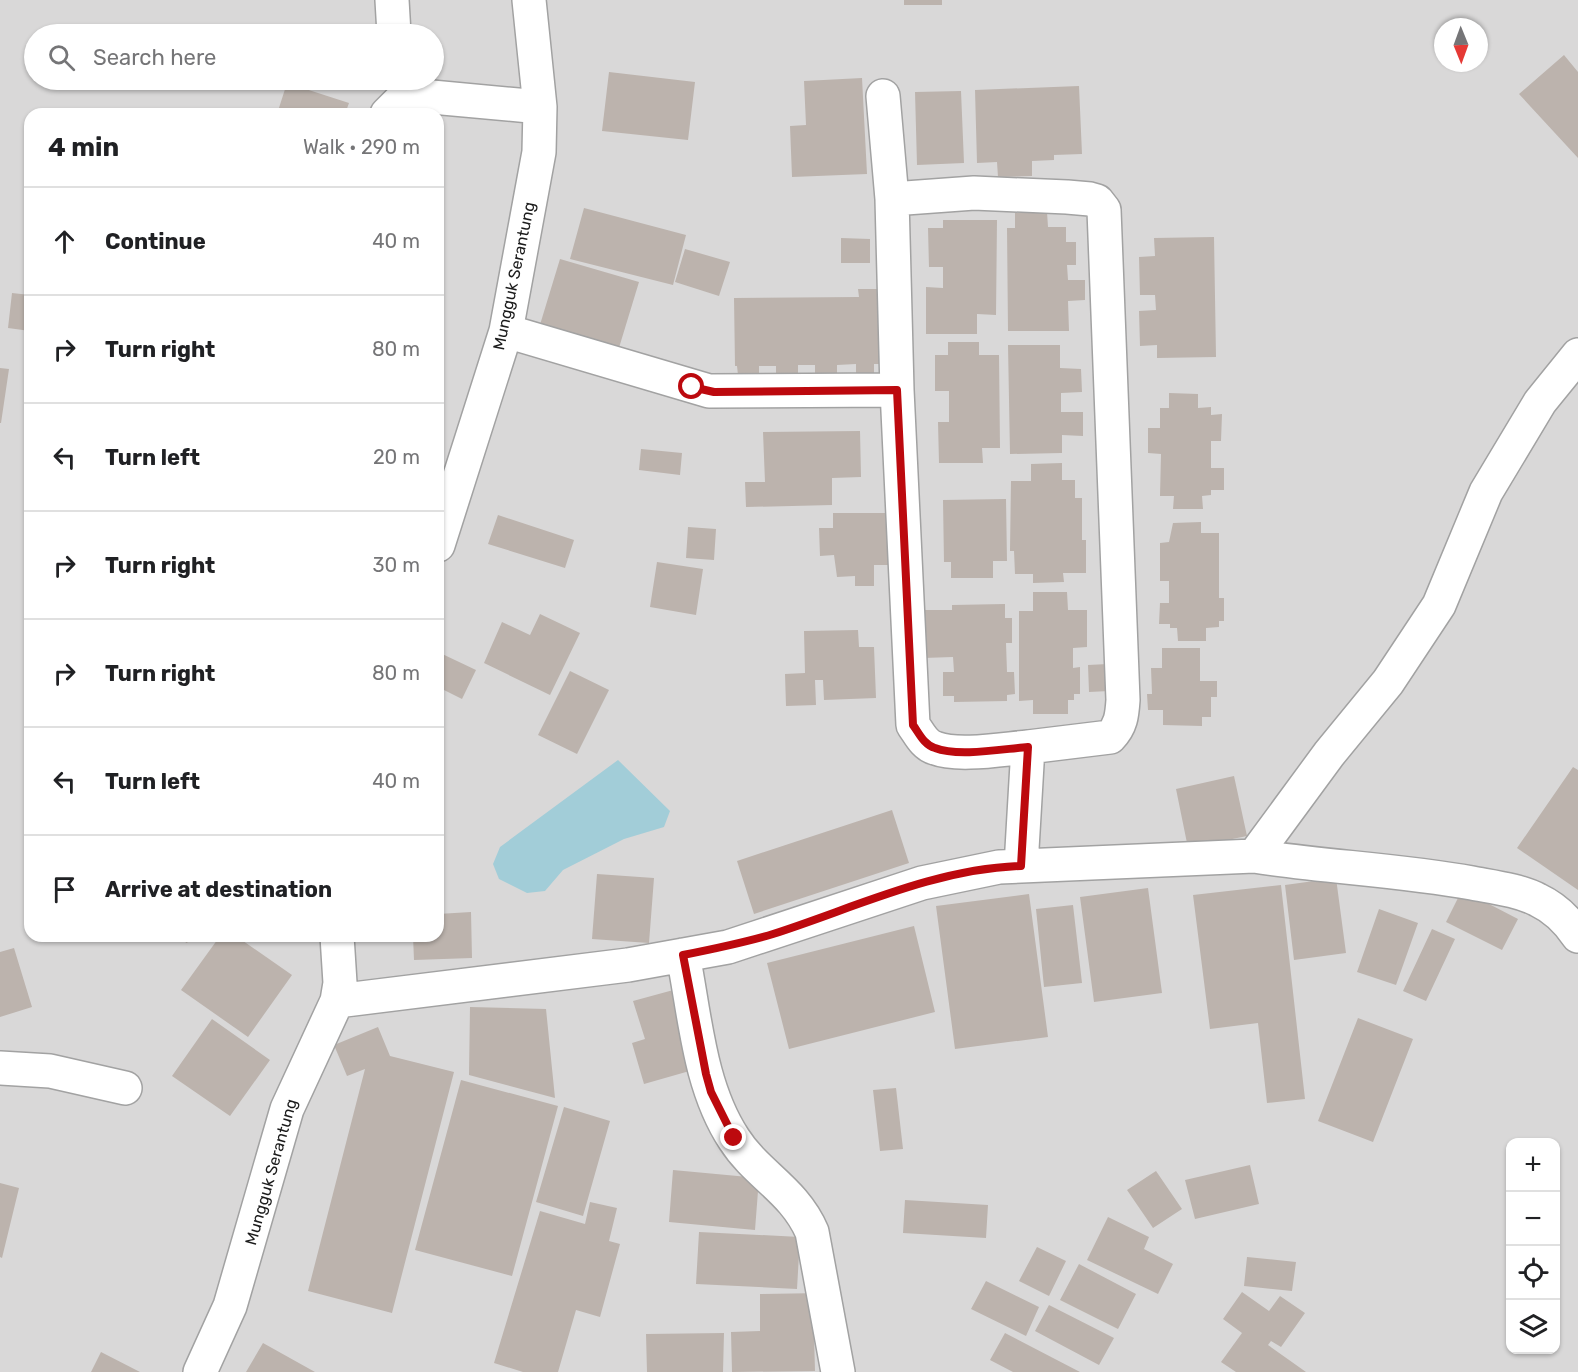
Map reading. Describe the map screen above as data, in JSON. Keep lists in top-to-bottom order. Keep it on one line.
{"streets":{"street":["Mungguk Serantung"]},"north":"bottom","page":{"search":"Search here","heading":["4 min","Walk · 290 m"],"list":[["Continue","40 m"],["Turn right","80 m"],["Turn left","20 m"],["Turn right","30 m"],["Turn right","80 m"],["Turn left","40 m"],"Arrive at destination"],"map_buttons":["+","−"]}}
